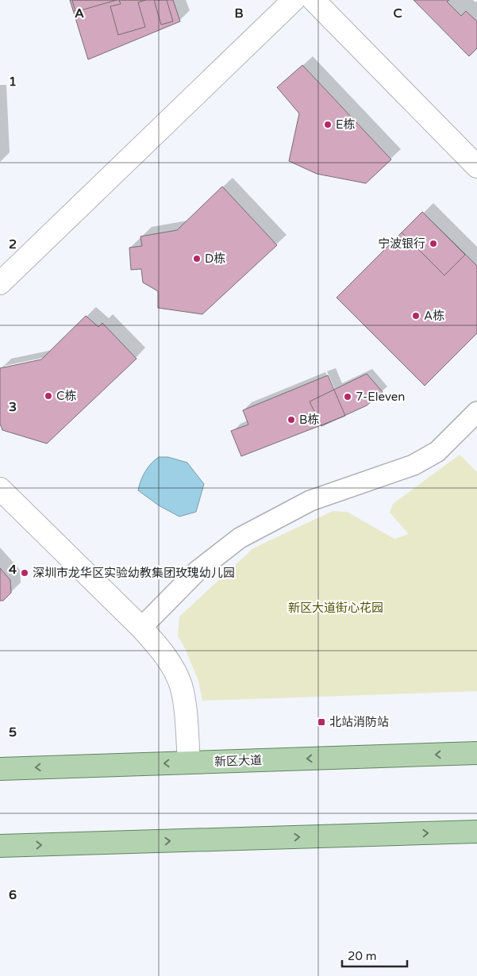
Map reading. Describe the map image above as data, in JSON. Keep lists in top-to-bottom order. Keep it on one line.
{"streets":{"main road":["新区大道"]},"parks":["新区大道街心花园"],"places":{"other":["E栋","宁波银行","D栋","A栋","C栋","7-Eleven","B栋","深圳市龙华区实验幼教集团玫瑰幼儿园"],"transit":["北站消防站"]},"scale_bar":"20 m","grid":{"columns":["A","B","C"],"rows":["1","2","3","4","5","6"]}}
